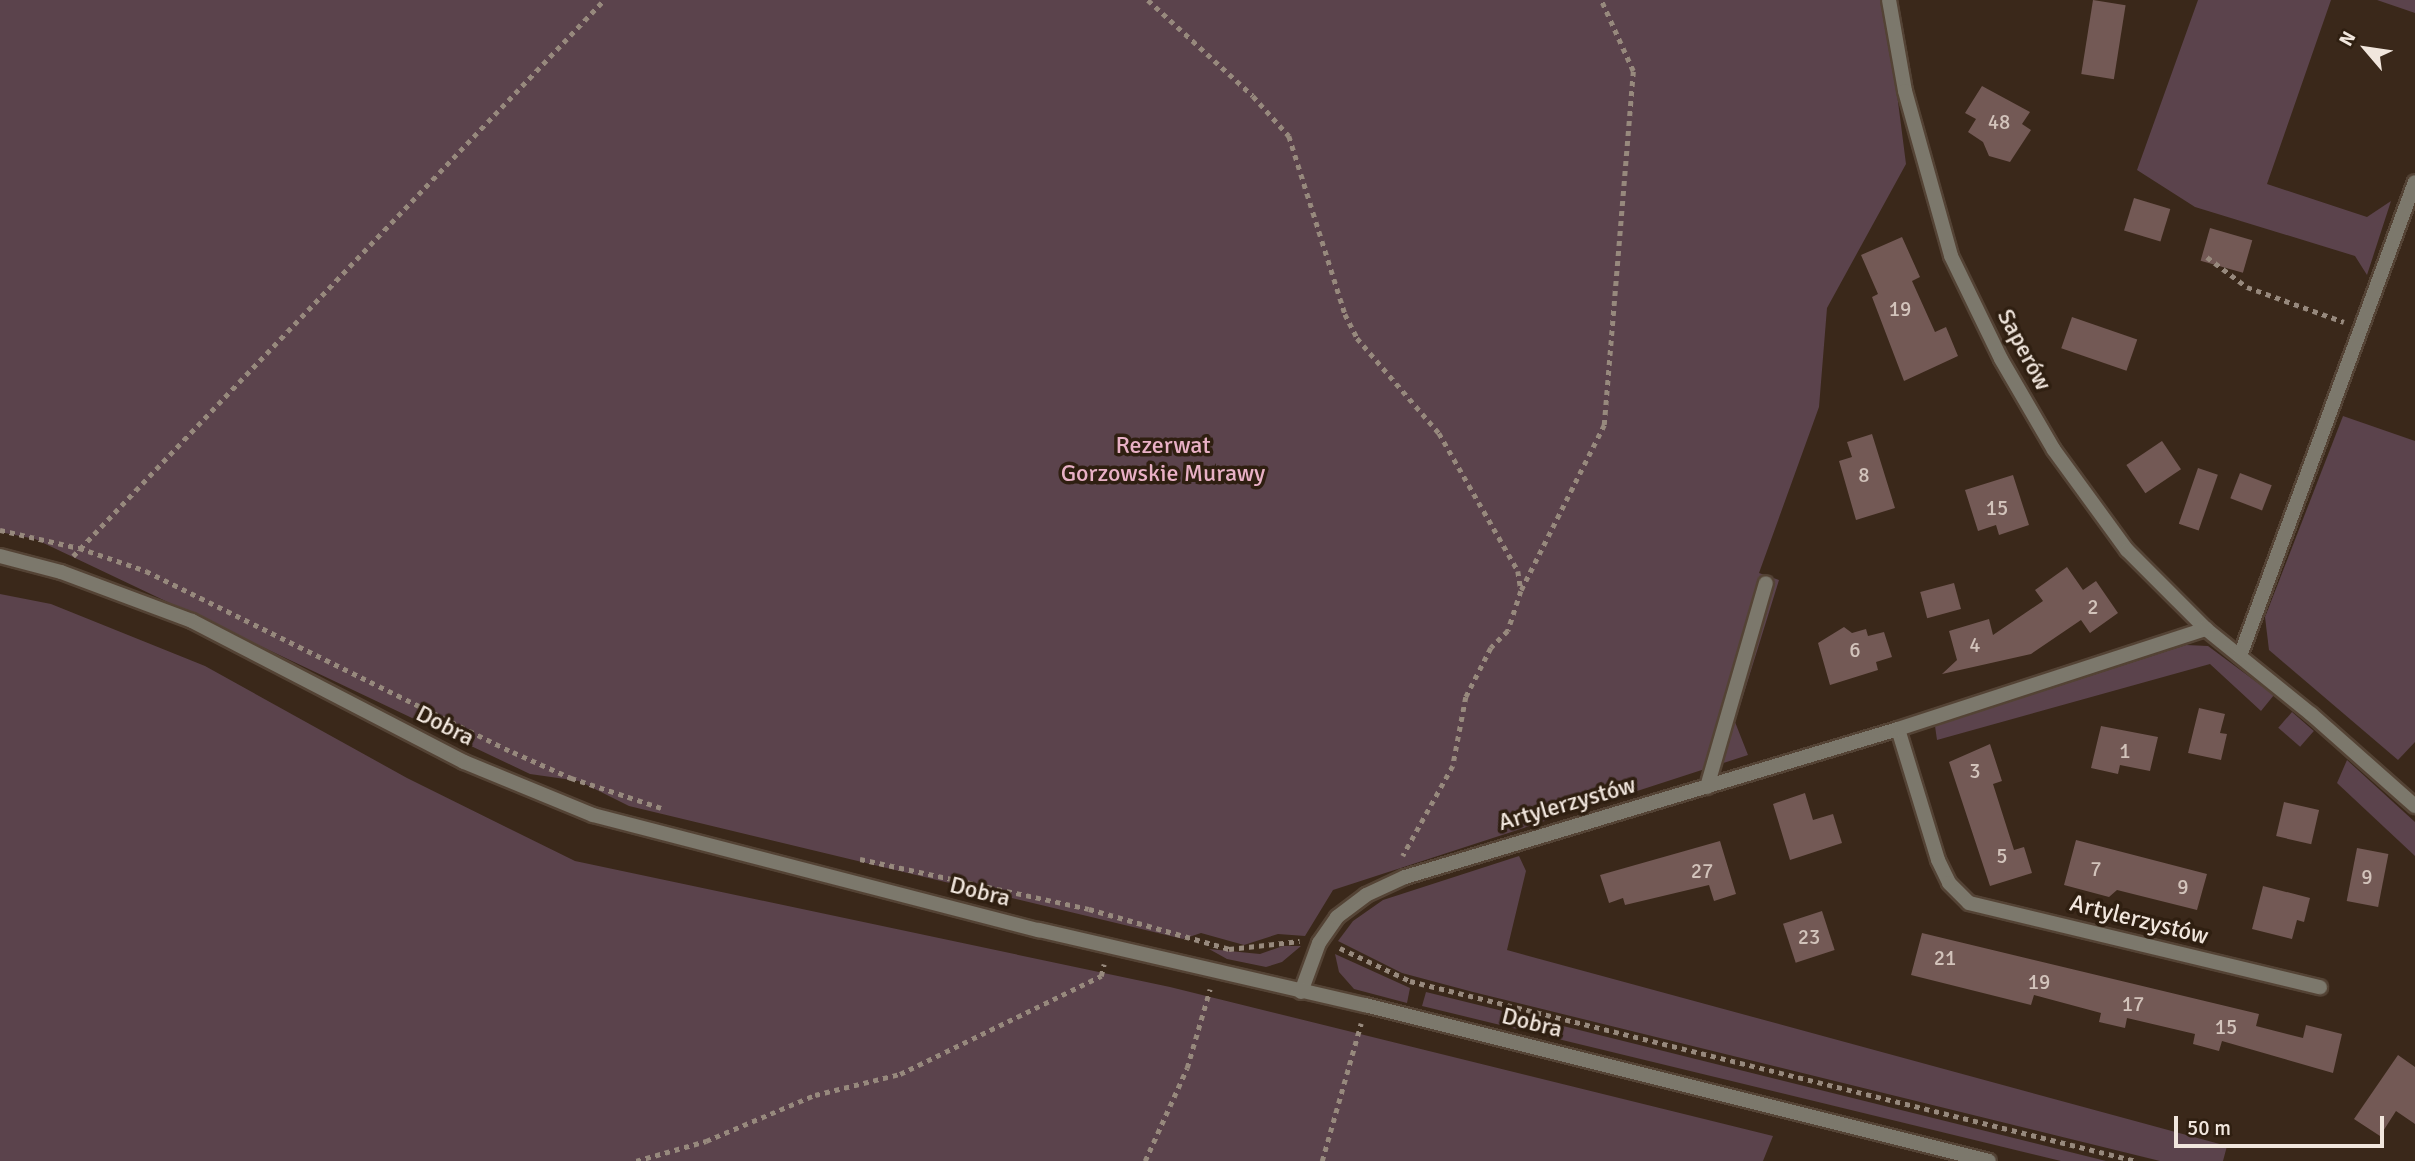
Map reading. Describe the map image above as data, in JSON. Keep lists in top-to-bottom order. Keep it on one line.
{"streets":{"street":["Saperów","Dobra","Artylerzystów"]},"crossings":[["Saperów","Artylerzystów"],["Dobra","Artylerzystów"]],"parks":["Rezerwat Gorzowskie Murawy"],"house_numbers":["48","19","8","15","2","4","6","1","3","5","7","27","9","9","23","21","19","17","15"],"scale_bar":"50 m","north":"top left"}
